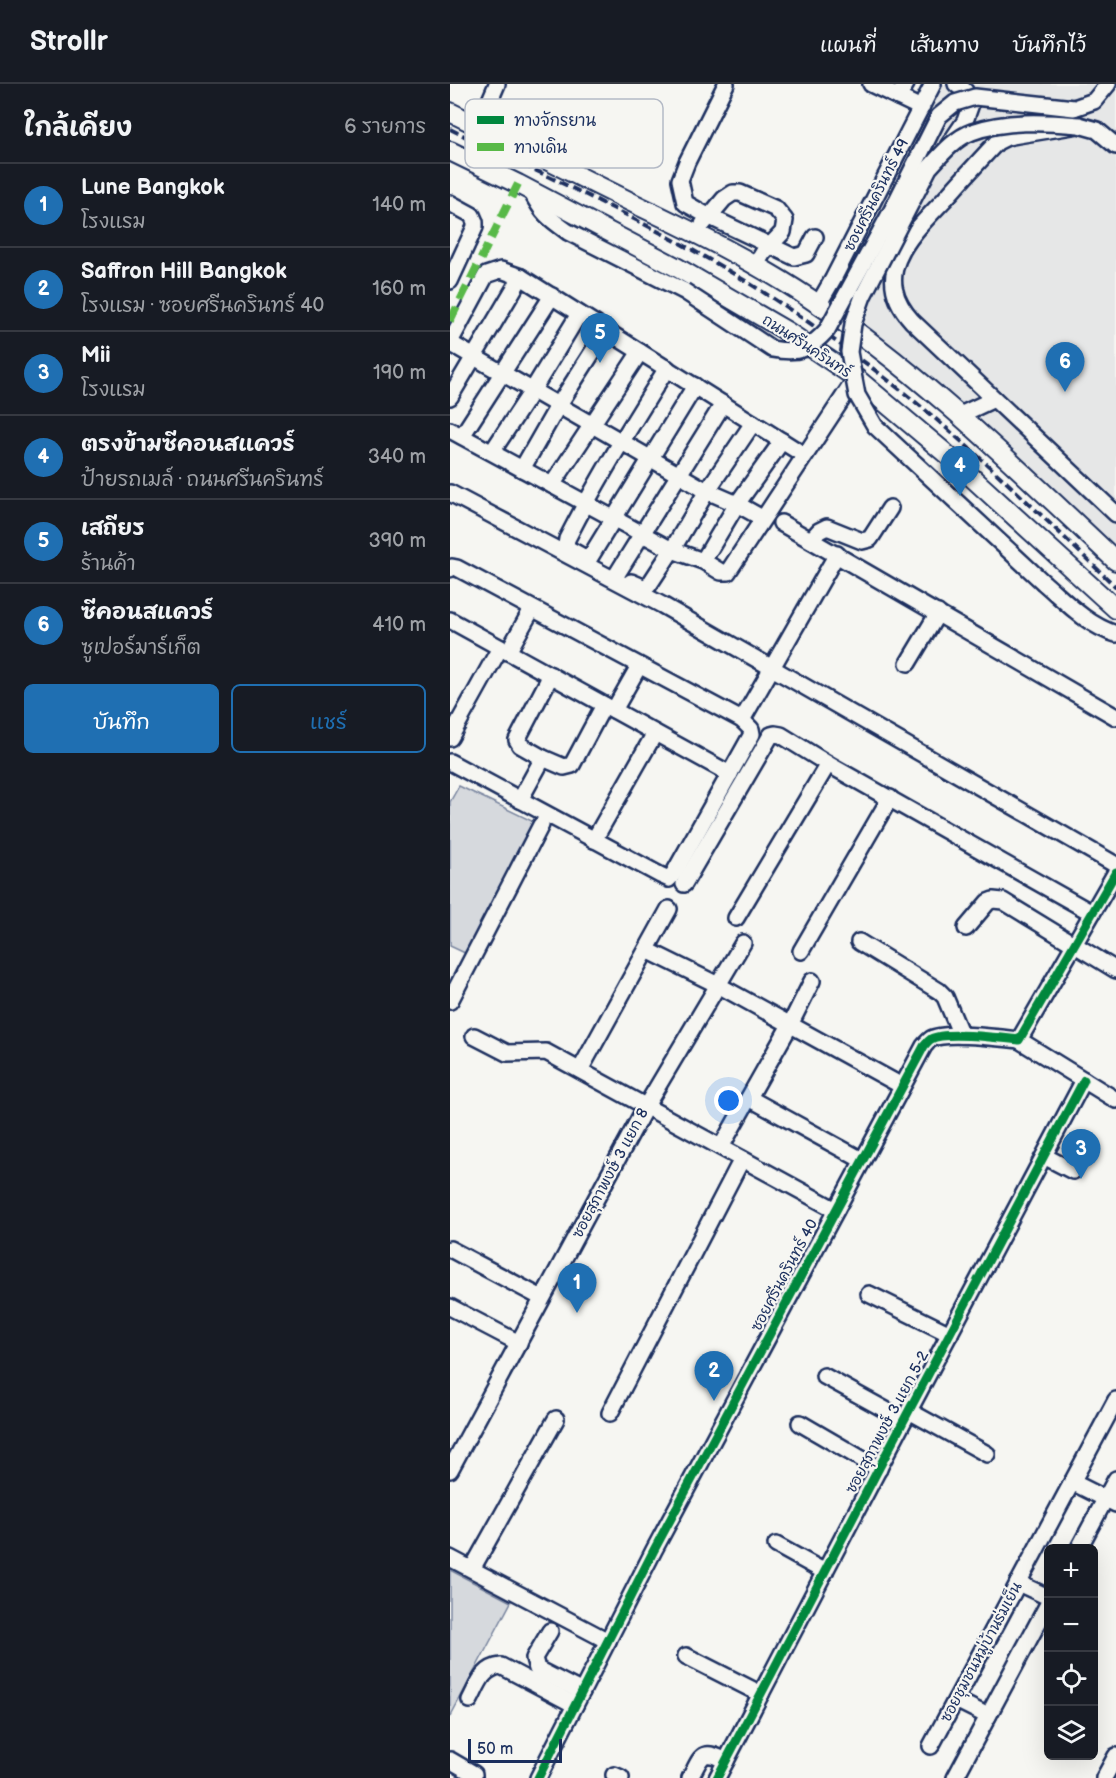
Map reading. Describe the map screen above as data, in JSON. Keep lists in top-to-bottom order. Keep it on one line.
{"streets":{"main road":["ถนนศรีนครินทร์"],"street":["ซอยศรีนครินทร์ 49","ซอยสุภาพงษ์ 3 แยก 8","ซอยศรีนครินทร์ 40","ซอยสุภาพงษ์ 3 แยก 5-2","ซอยชุมชนหมู่บ้านร่มเย็น"]},"legend":["ทางจักรยาน","ทางเดิน"],"scale_bar":"50 m","page":{"header":"Strollr","nav":["แผนที่","เส้นทาง","บันทึกไว้"],"heading":["ใกล้เคียง","6 รายการ"],"list":[{"mark":"1","name":"Lune Bangkok","note":"โรงแรม","value":"140 m"},{"mark":"2","name":"Saffron Hill Bangkok","note":"โรงแรม · ซอยศรีนครินทร์ 40","value":"160 m"},{"mark":"3","name":"Mii","note":"โรงแรม","value":"190 m"},{"mark":"4","name":"ตรงข้ามซีคอนสแควร์","note":"ป้ายรถเมล์ · ถนนศรีนครินทร์","value":"340 m"},{"mark":"5","name":"เสถียร","note":"ร้านค้า","value":"390 m"},{"mark":"6","name":"ซีคอนสแควร์","note":"ซูเปอร์มาร์เก็ต","value":"410 m"}],"pins":["5","6","4","3","1","2"],"buttons":["บันทึก","แชร์"],"map_buttons":["+","−"],"scale":"50 m"}}
